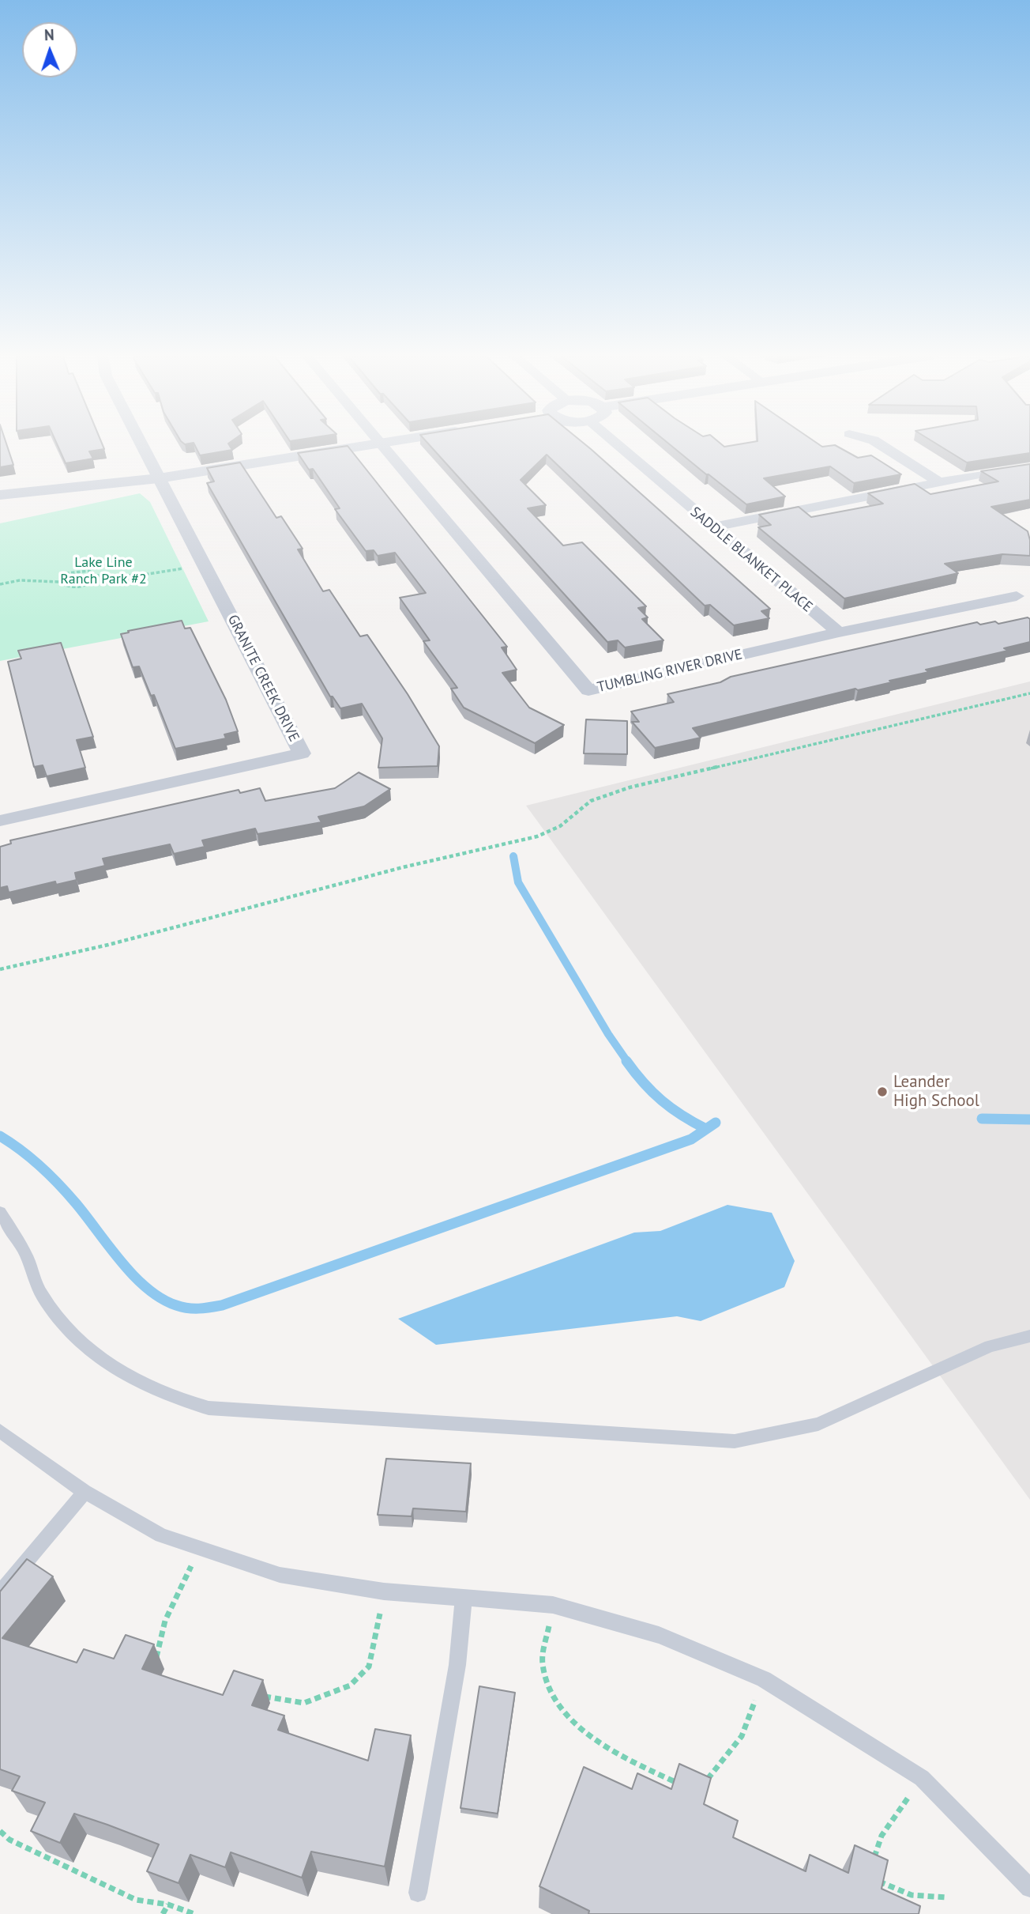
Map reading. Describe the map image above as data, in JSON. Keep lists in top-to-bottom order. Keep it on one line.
{"streets":{"street":["SADDLE BLANKET PLACE","TUMBLING RIVER DRIVE","GRANITE CREEK DRIVE"]},"crossings":[["SADDLE BLANKET PLACE","TUMBLING RIVER DRIVE"]],"parks":["Lake Line Ranch Park #2"],"places":["Leander High School"],"north":"top"}
